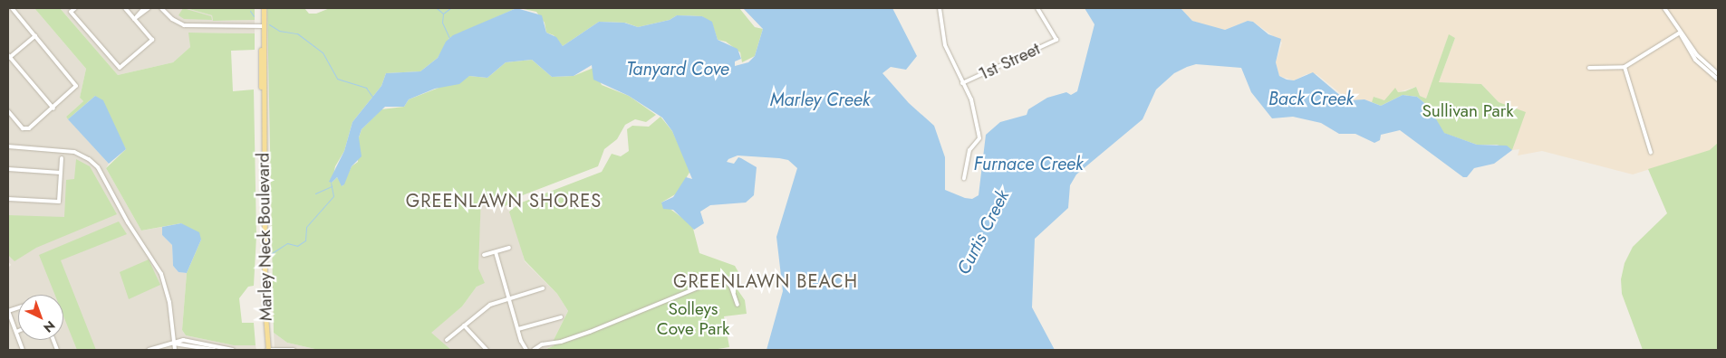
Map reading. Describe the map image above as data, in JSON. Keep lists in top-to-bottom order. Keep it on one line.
{"streets":{"main road":["Marley Neck Boulevard"],"street":["1st Street"]},"districts":["GREENLAWN SHORES","GREENLAWN BEACH"],"water":["Tanyard Cove","Back Creek","Marley Creek","Furnace Creek","Curtis Creek"],"parks":["Sullivan Park","Solleys Cove Park"],"north":"bottom right"}
